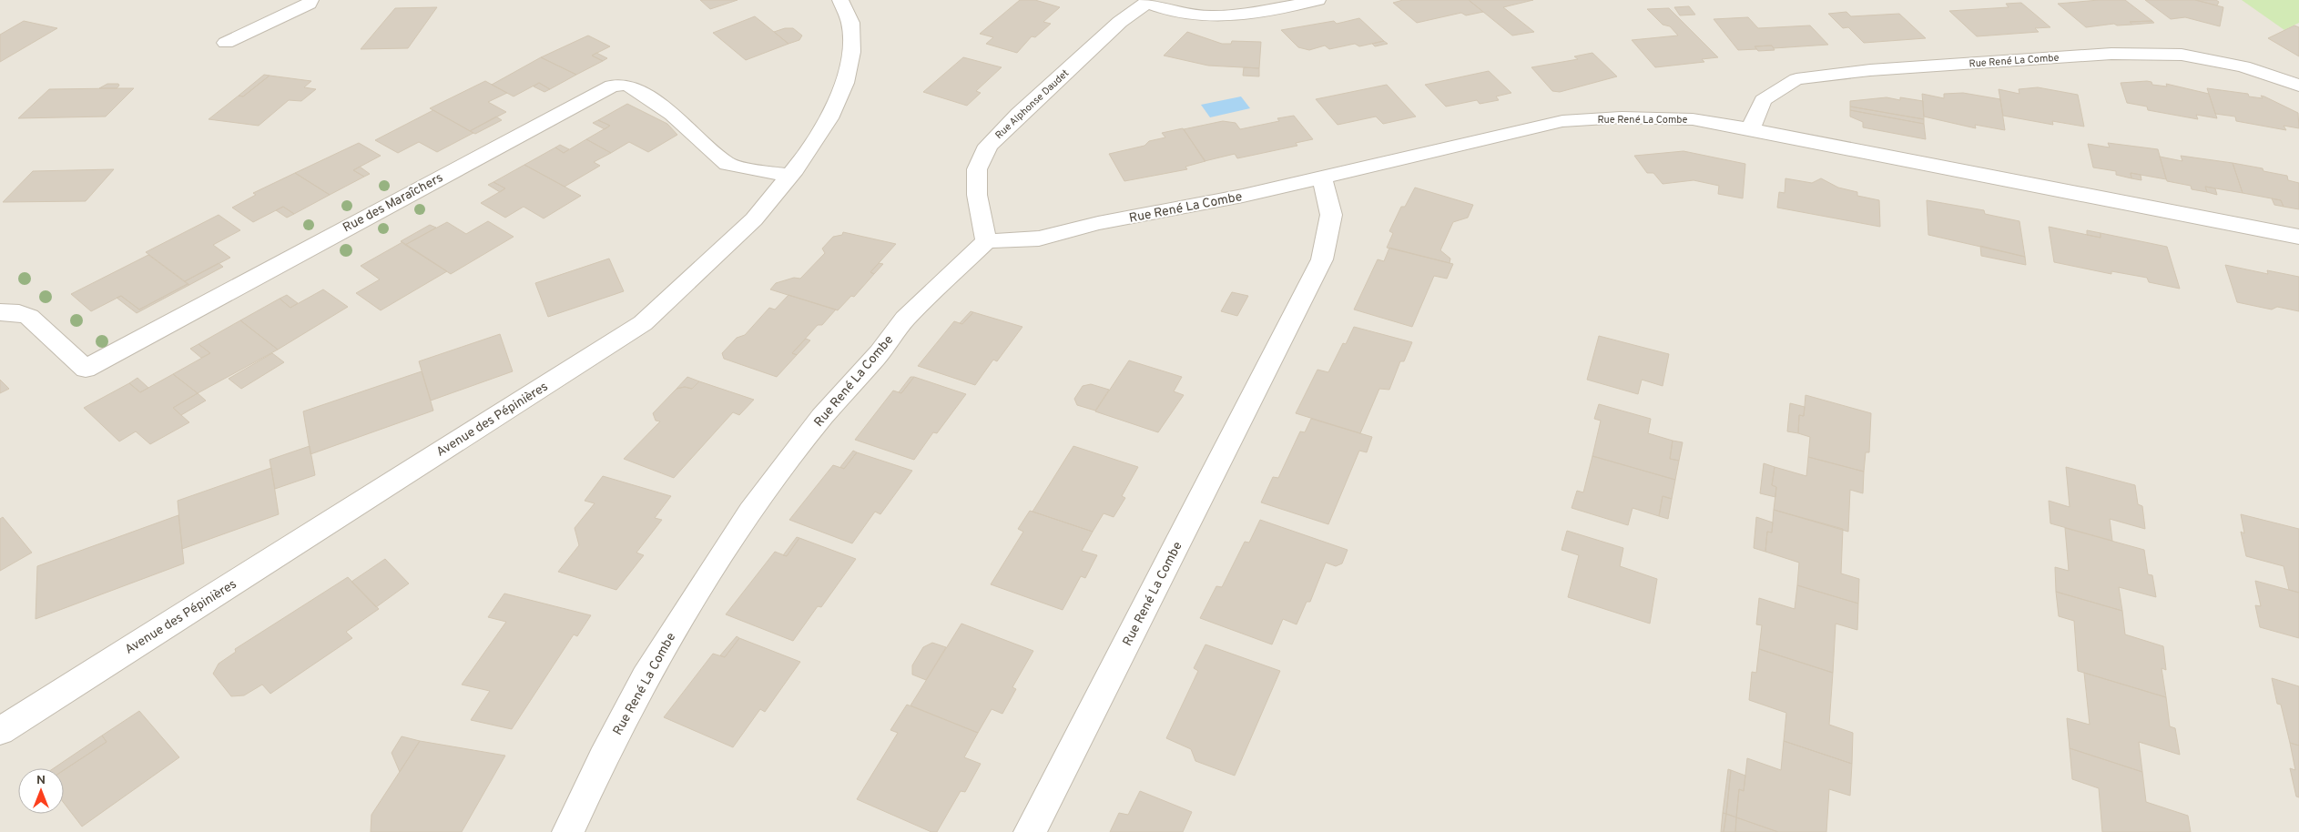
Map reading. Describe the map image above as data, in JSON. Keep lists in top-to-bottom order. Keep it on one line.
{"streets":{"street":["Rue René La Combe","Rue Alphonse Daudet","Rue des Maraîchers","Avenue des Pépinières"]},"crossings":[["Rue René La Combe","Rue Alphonse Daudet"],["Rue des Maraîchers","Avenue des Pépinières"]],"north":"top"}
